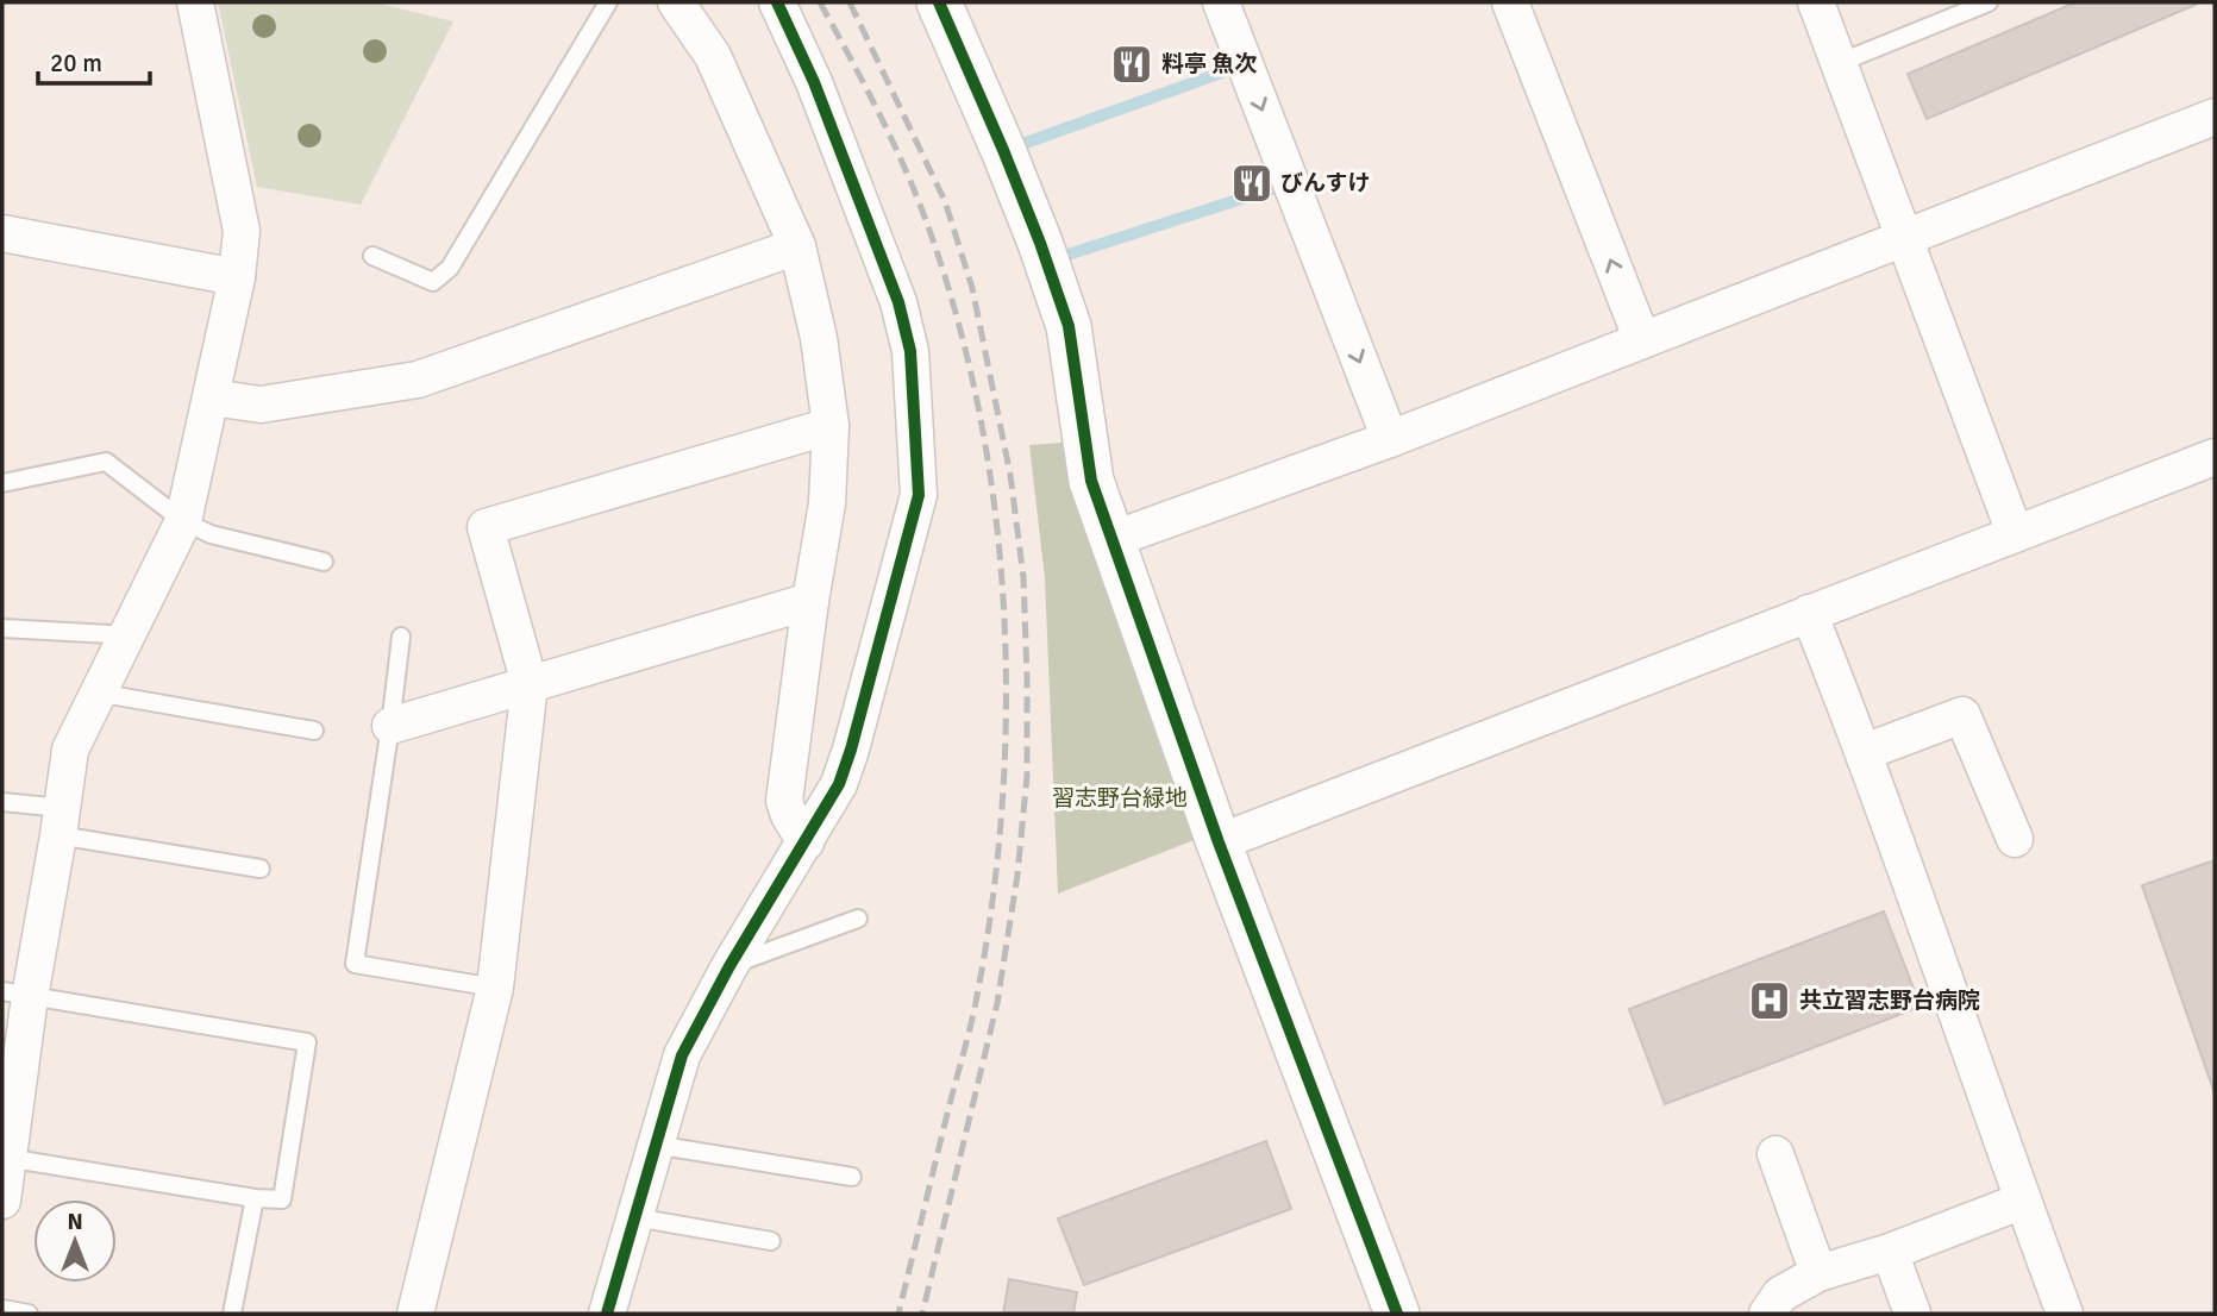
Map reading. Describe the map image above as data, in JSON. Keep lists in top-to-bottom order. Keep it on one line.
{"parks":["習志野台緑地"],"places":{"restaurant":["料亭 魚次","びんすけ"],"hospital":["共立習志野台病院"]},"scale_bar":"20 m","north":"top"}
